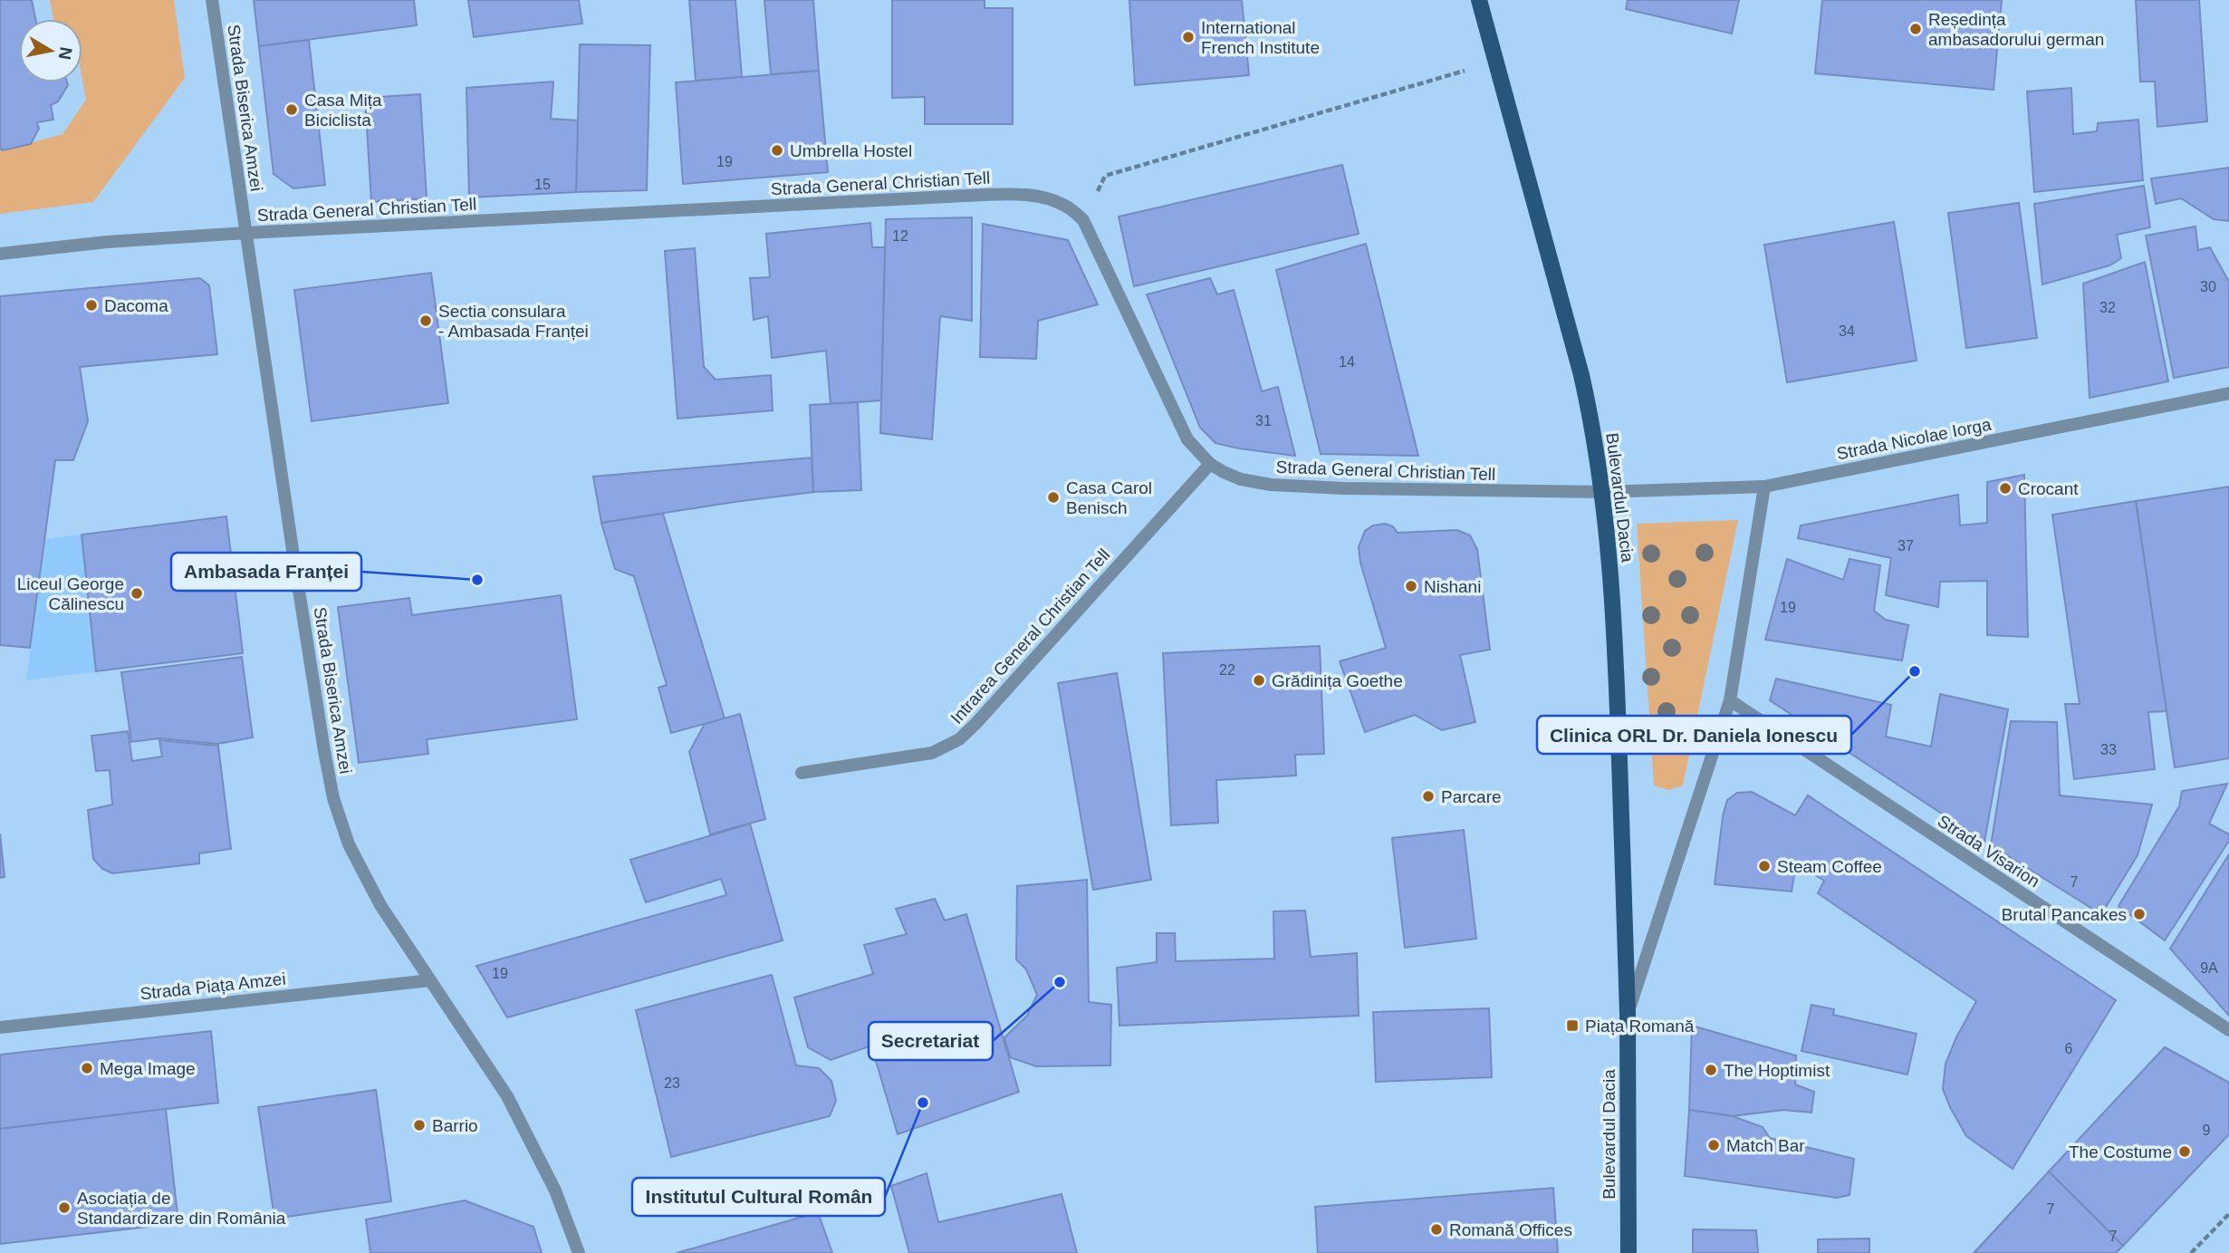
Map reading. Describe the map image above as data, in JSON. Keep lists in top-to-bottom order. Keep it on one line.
{"streets":{"main road":["Bulevardul Dacia"],"street":["Strada Biserica Amzei","Strada General Christian Tell","Strada Nicolae Iorga","Intrarea General Christian Tell","Strada Visarion","Strada Piața Amzei"]},"crossings":[["Strada Biserica Amzei","Strada General Christian Tell"],["Strada Biserica Amzei","Strada Piața Amzei"],["Strada General Christian Tell","Strada Nicolae Iorga"],["Strada General Christian Tell","Bulevardul Dacia"],["Strada General Christian Tell","Intrarea General Christian Tell"],["Strada Nicolae Iorga","Bulevardul Dacia"],["Bulevardul Dacia","Strada Visarion"]],"places":{"other":["Reședința ambasadorului german","International French Institute","Casa Mița Biciclista","Umbrella Hostel","Dacoma","Sectia consulara - Ambasada Franței","Crocant","Casa Carol Benisch","Ambasada Franței","Nishani","Liceul George Călinescu","Clinica ORL Dr. Daniela Ionescu","Grădinița Goethe","Parcare","Steam Coffee","Brutal Pancakes","Secretariat","Mega Image","The Hoptimist","Institutul Cultural Român","Barrio","Match Bar","The Costume","Asociația de Standardizare din România","Romană Offices"],"transit":["Piața Romană"]},"house_numbers":["19","15","12","30","32","34","14","31","37","19","22","33","7","9A","19","6","23","9","7","7"],"north":"right"}
